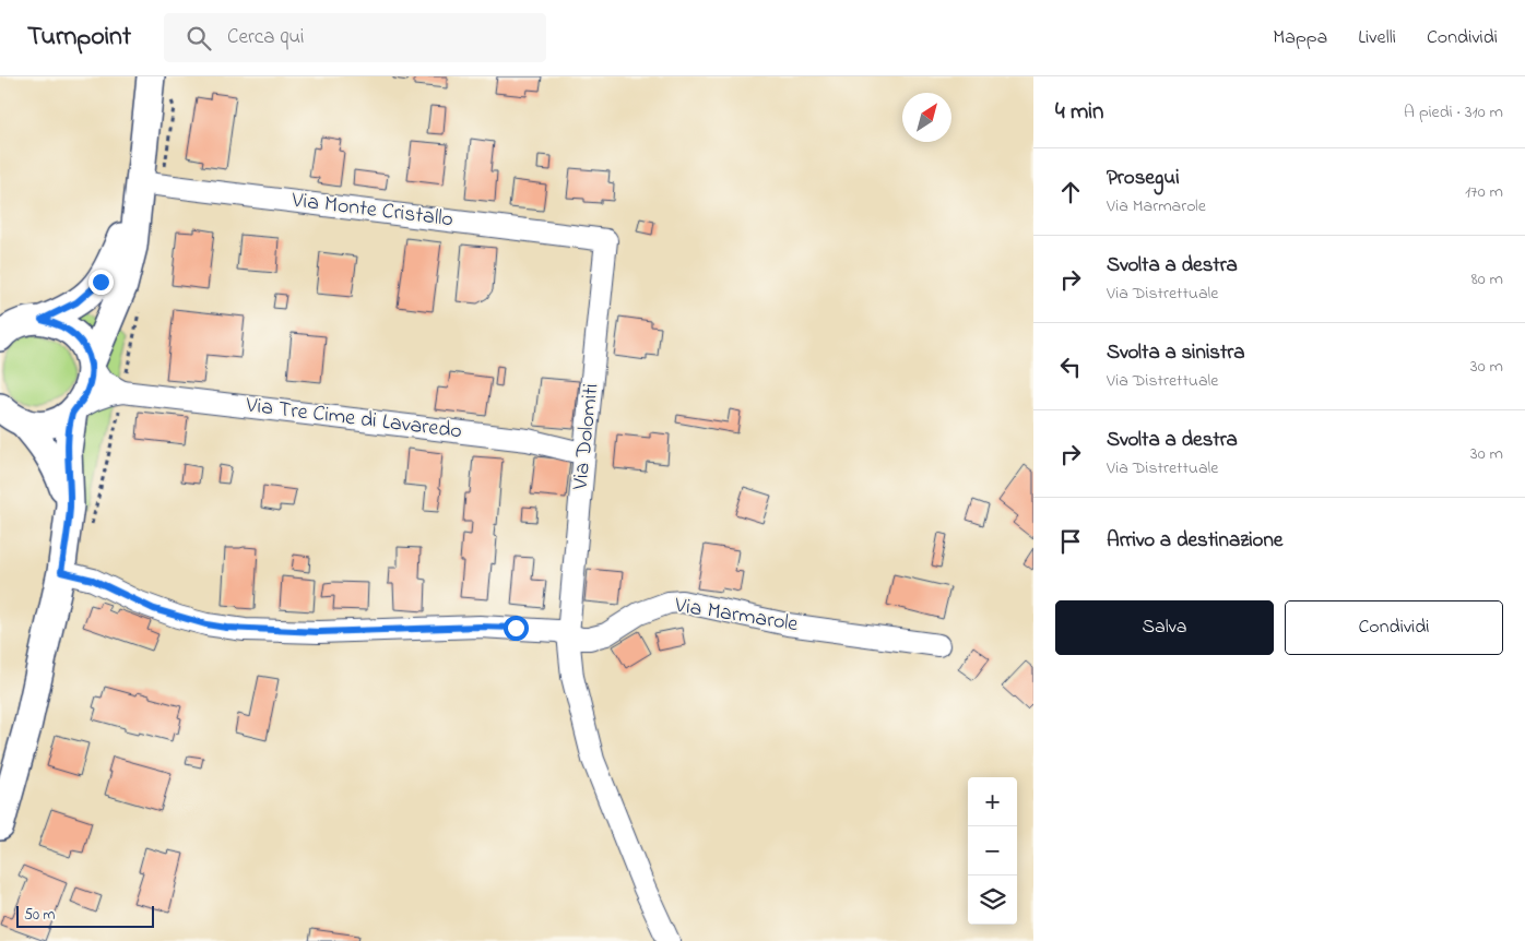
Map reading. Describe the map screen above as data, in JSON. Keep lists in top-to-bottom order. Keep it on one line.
{"streets":{"street":["Via Monte Cristallo","Via Tre Cime di Lavaredo","Via Dolomiti","Via Marmarole"]},"crossings":[["Via Monte Cristallo","Via Dolomiti"],["Via Tre Cime di Lavaredo","Via Dolomiti"],["Via Dolomiti","Via Marmarole"]],"scale_bar":"50 m","north":"top right","page":{"header":"Turnpoint","search":"Cerca qui","nav":["Mappa","Livelli","Condividi"],"heading":["4 min","A piedi · 310 m"],"list":[["Prosegui","Via Marmarole","170 m"],["Svolta a destra","Via Distrettuale","80 m"],["Svolta a sinistra","Via Distrettuale","30 m"],["Svolta a destra","Via Distrettuale","30 m"],"Arrivo a destinazione"],"buttons":["Salva","Condividi"],"map_buttons":["+","−"],"scale":"50 m"}}
